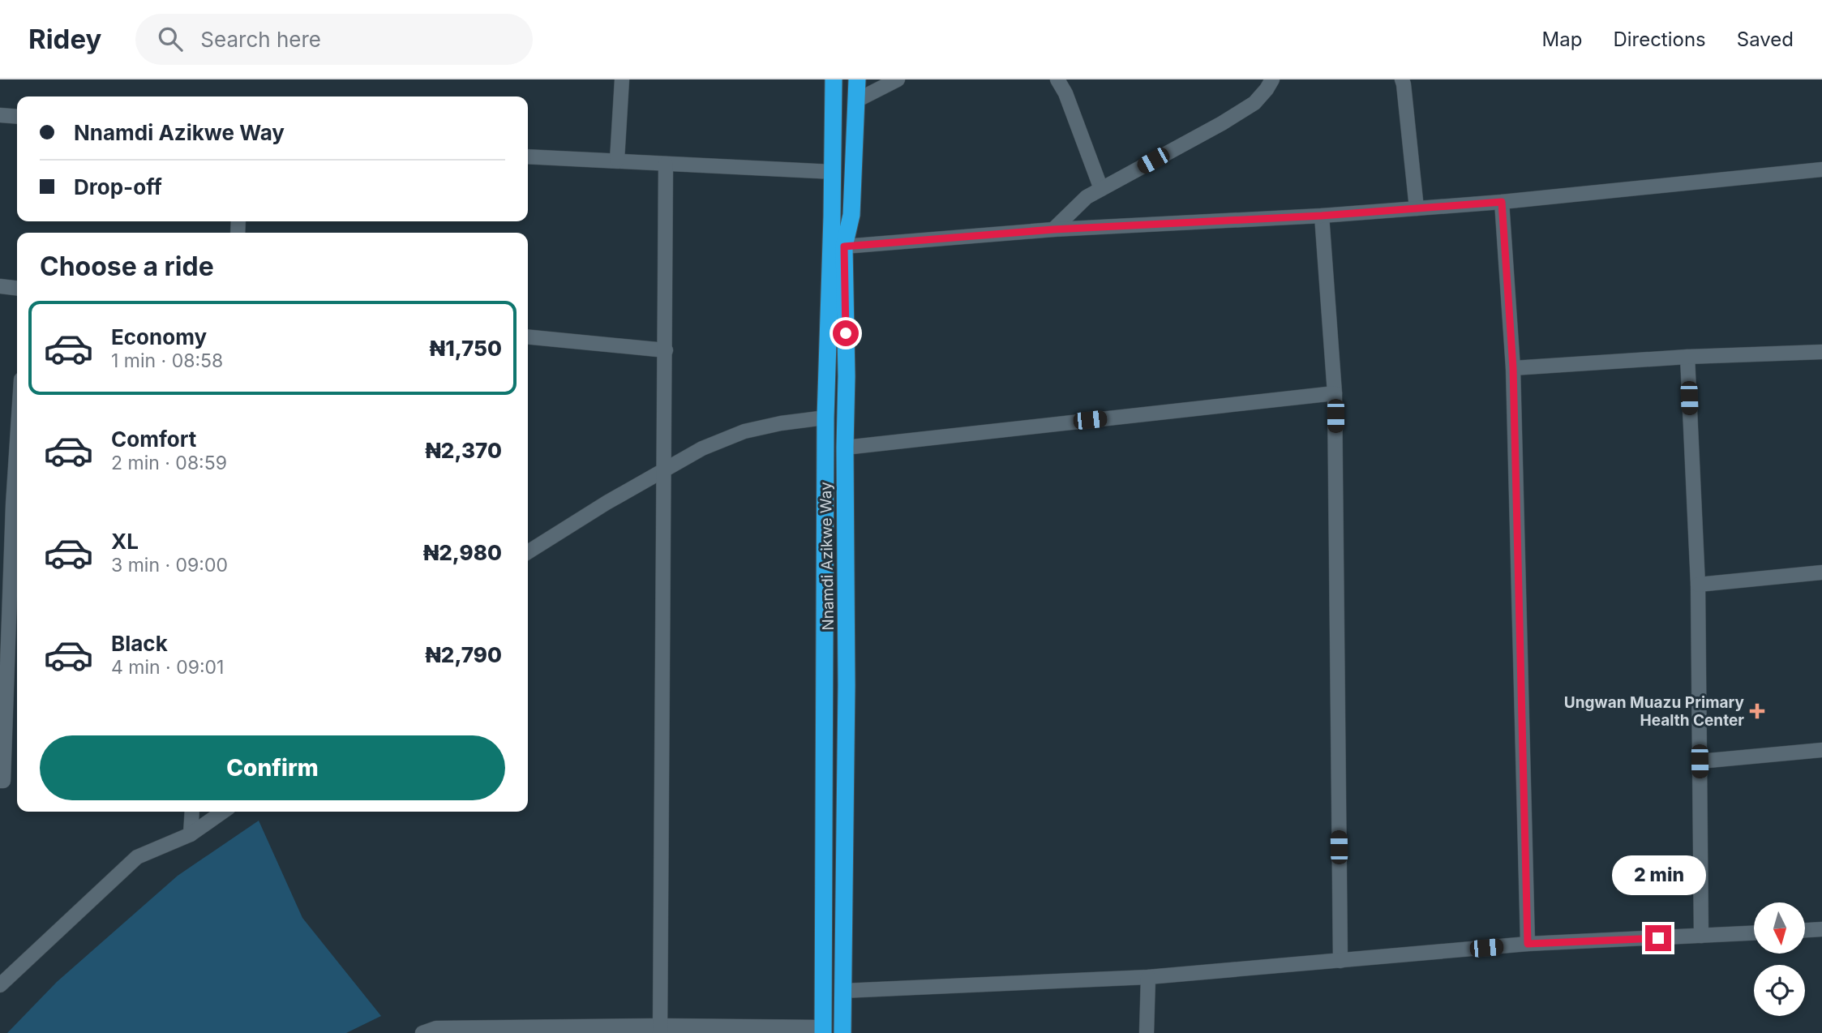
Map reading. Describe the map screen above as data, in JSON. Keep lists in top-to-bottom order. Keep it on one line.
{"streets":{"highway":["Nnamdi Azikwe Way"]},"places":{"health":["Ungwan Muazu Primary Health Center"]},"north":"bottom","page":{"header":"Ridey","search":"Search here","nav":["Map","Directions","Saved"],"banner":["Nnamdi Azikwe Way","Drop-off"],"heading":"Choose a ride","list":[{"name":"Economy","note":"1 min · 08:58","value":"₦1,750"},{"name":"Comfort","note":"2 min · 08:59","value":"₦2,370"},{"name":"XL","note":"3 min · 09:00","value":"₦2,980"},{"name":"Black","note":"4 min · 09:01","value":"₦2,790"}],"buttons":"Confirm","bubble":"2 min"}}
